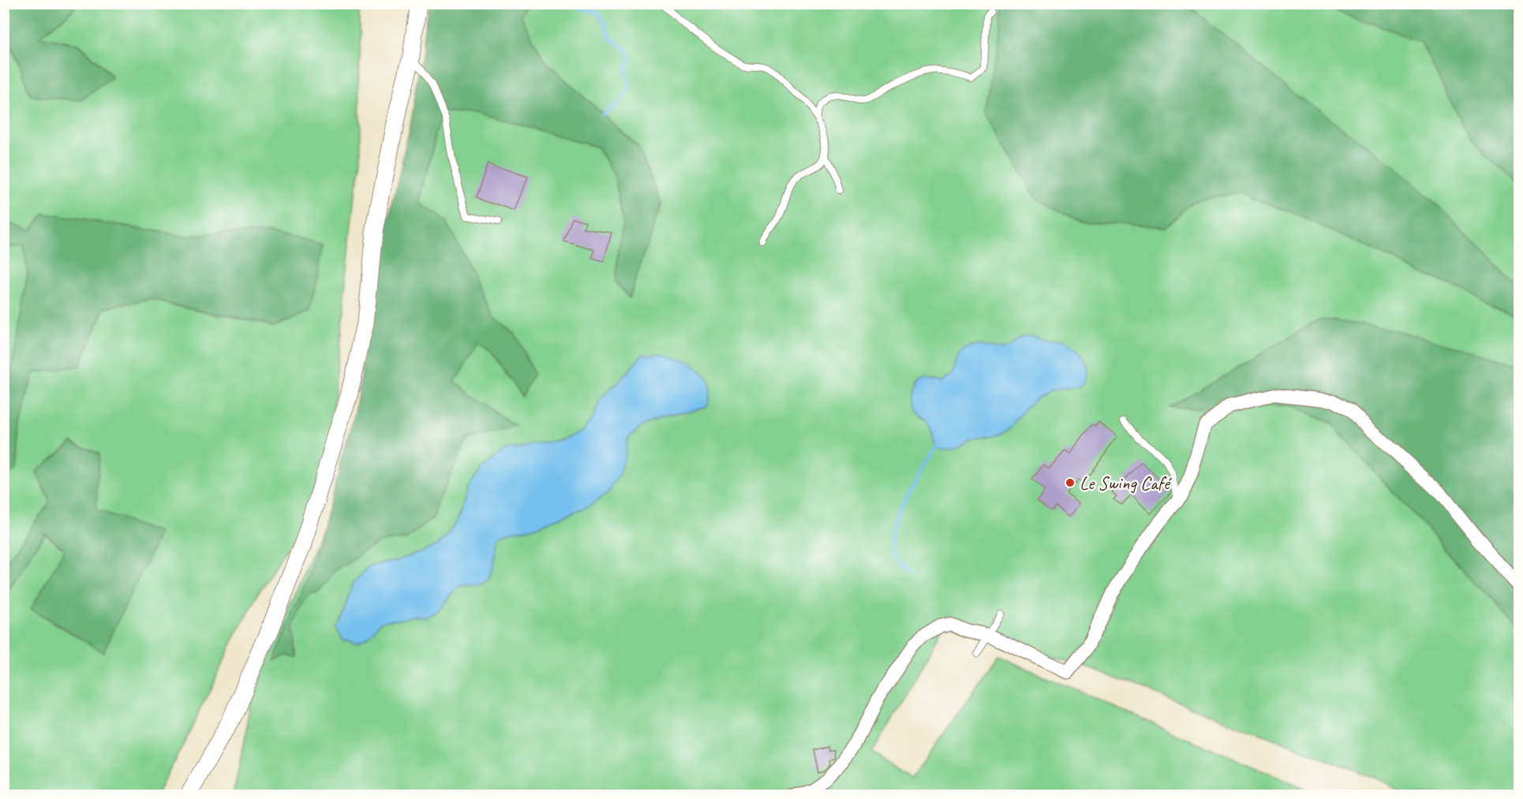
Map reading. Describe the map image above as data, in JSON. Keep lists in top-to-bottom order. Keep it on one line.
{"places":["Le Swing Café"]}
